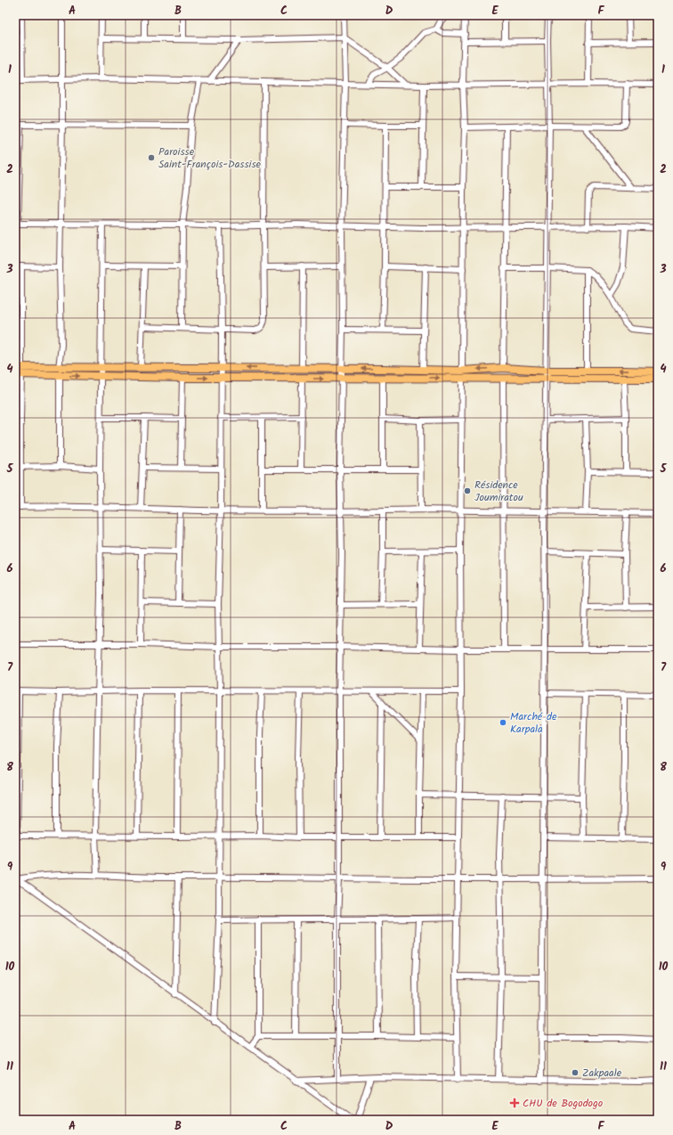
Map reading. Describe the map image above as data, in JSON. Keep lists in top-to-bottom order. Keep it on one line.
{"places":{"other":["Paroisse Saint-François-Dassise","Résidence Joumiratou","Marché de Karpala","Zakpaale"],"health":["CHU de Bogodogo"]},"grid":{"columns":["A","B","C","D","E","F"],"rows":["1","2","3","4","5","6","7","8","9","10","11"]}}
